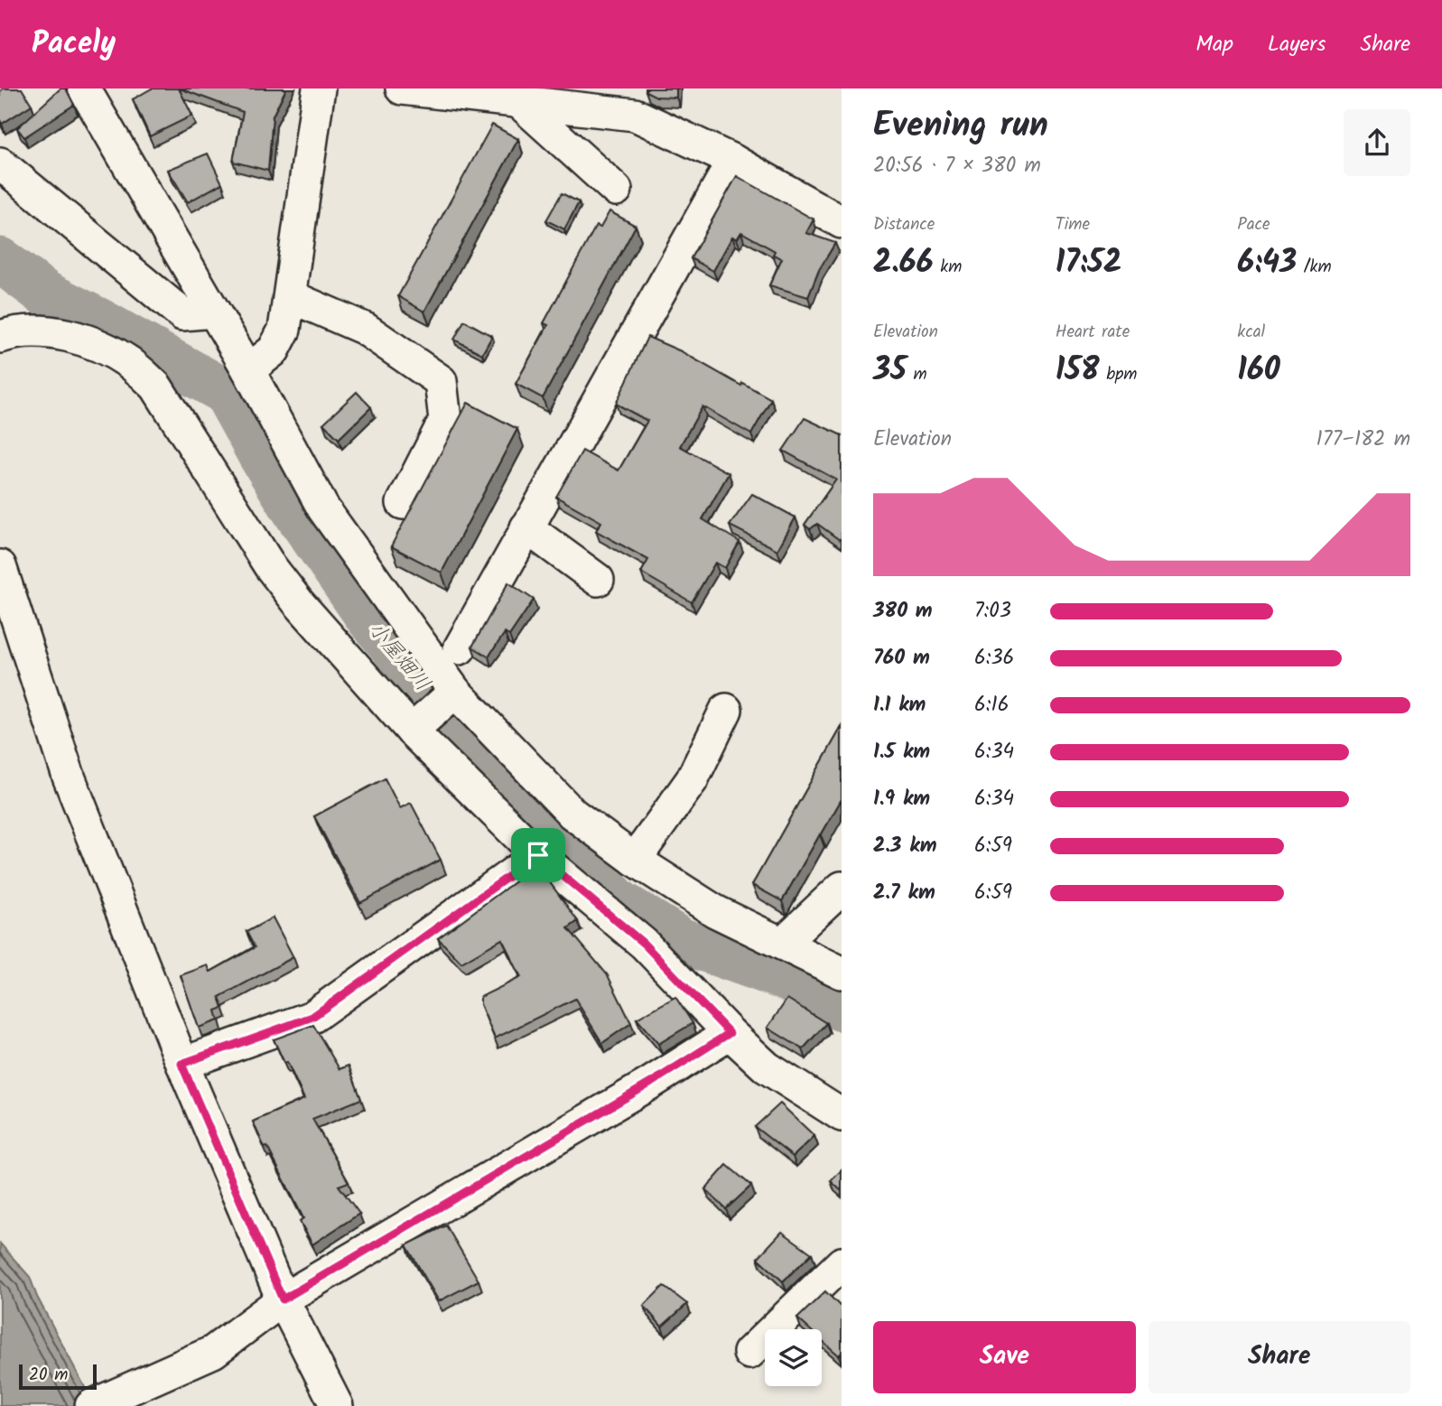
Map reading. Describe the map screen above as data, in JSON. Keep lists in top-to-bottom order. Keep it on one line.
{"water":["小屋畑川"],"scale_bar":"20 m","page":{"header":"Pacely","nav":["Map","Layers","Share"],"heading":["Evening run","20:56 · 7 × 380 m"],"stats":[["Distance","2.66 km"],["Time","17:52"],["Pace","6:43 /km"],["Elevation","35 m"],["Heart rate","158 bpm"],["kcal","160"]],"chart":["Elevation","177–182 m"],"list":[{"name":"380 m","note":"7:03"},{"name":"760 m","note":"6:36"},{"name":"1.1 km","note":"6:16"},{"name":"1.5 km","note":"6:34"},{"name":"1.9 km","note":"6:34"},{"name":"2.3 km","note":"6:59"},{"name":"2.7 km","note":"6:59"}],"buttons":["Save","Share"],"scale":"20 m"}}
